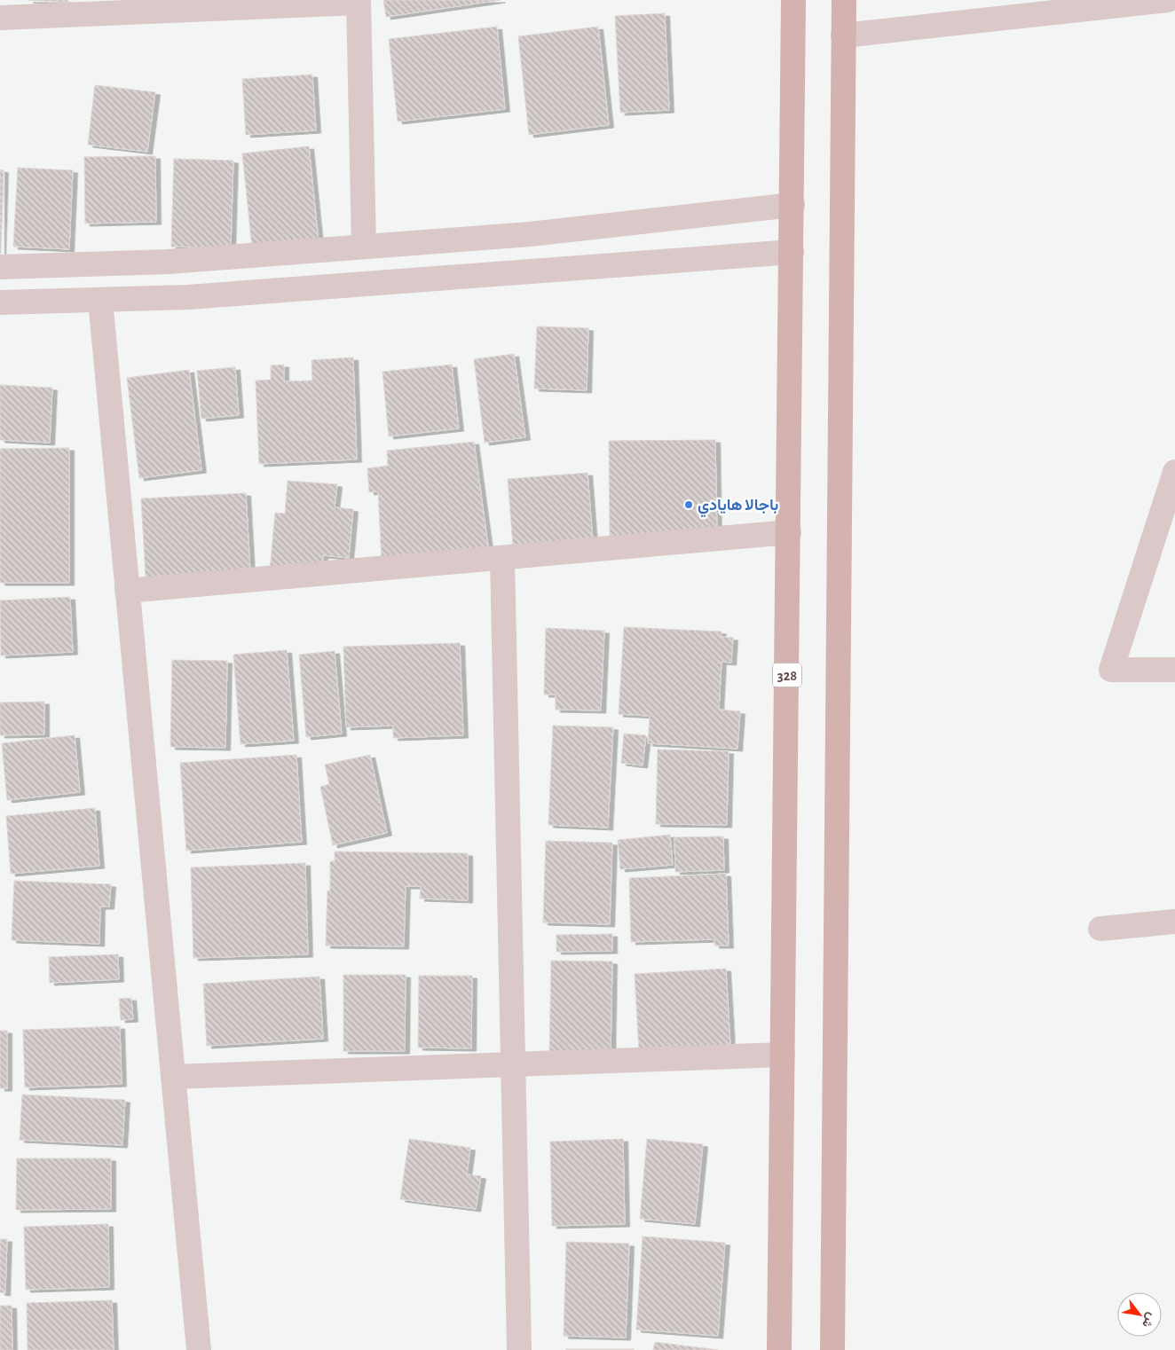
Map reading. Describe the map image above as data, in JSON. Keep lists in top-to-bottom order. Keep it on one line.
{"streets":{"main road":["328"]},"places":["باجالا هايادي"],"north":"bottom right"}
